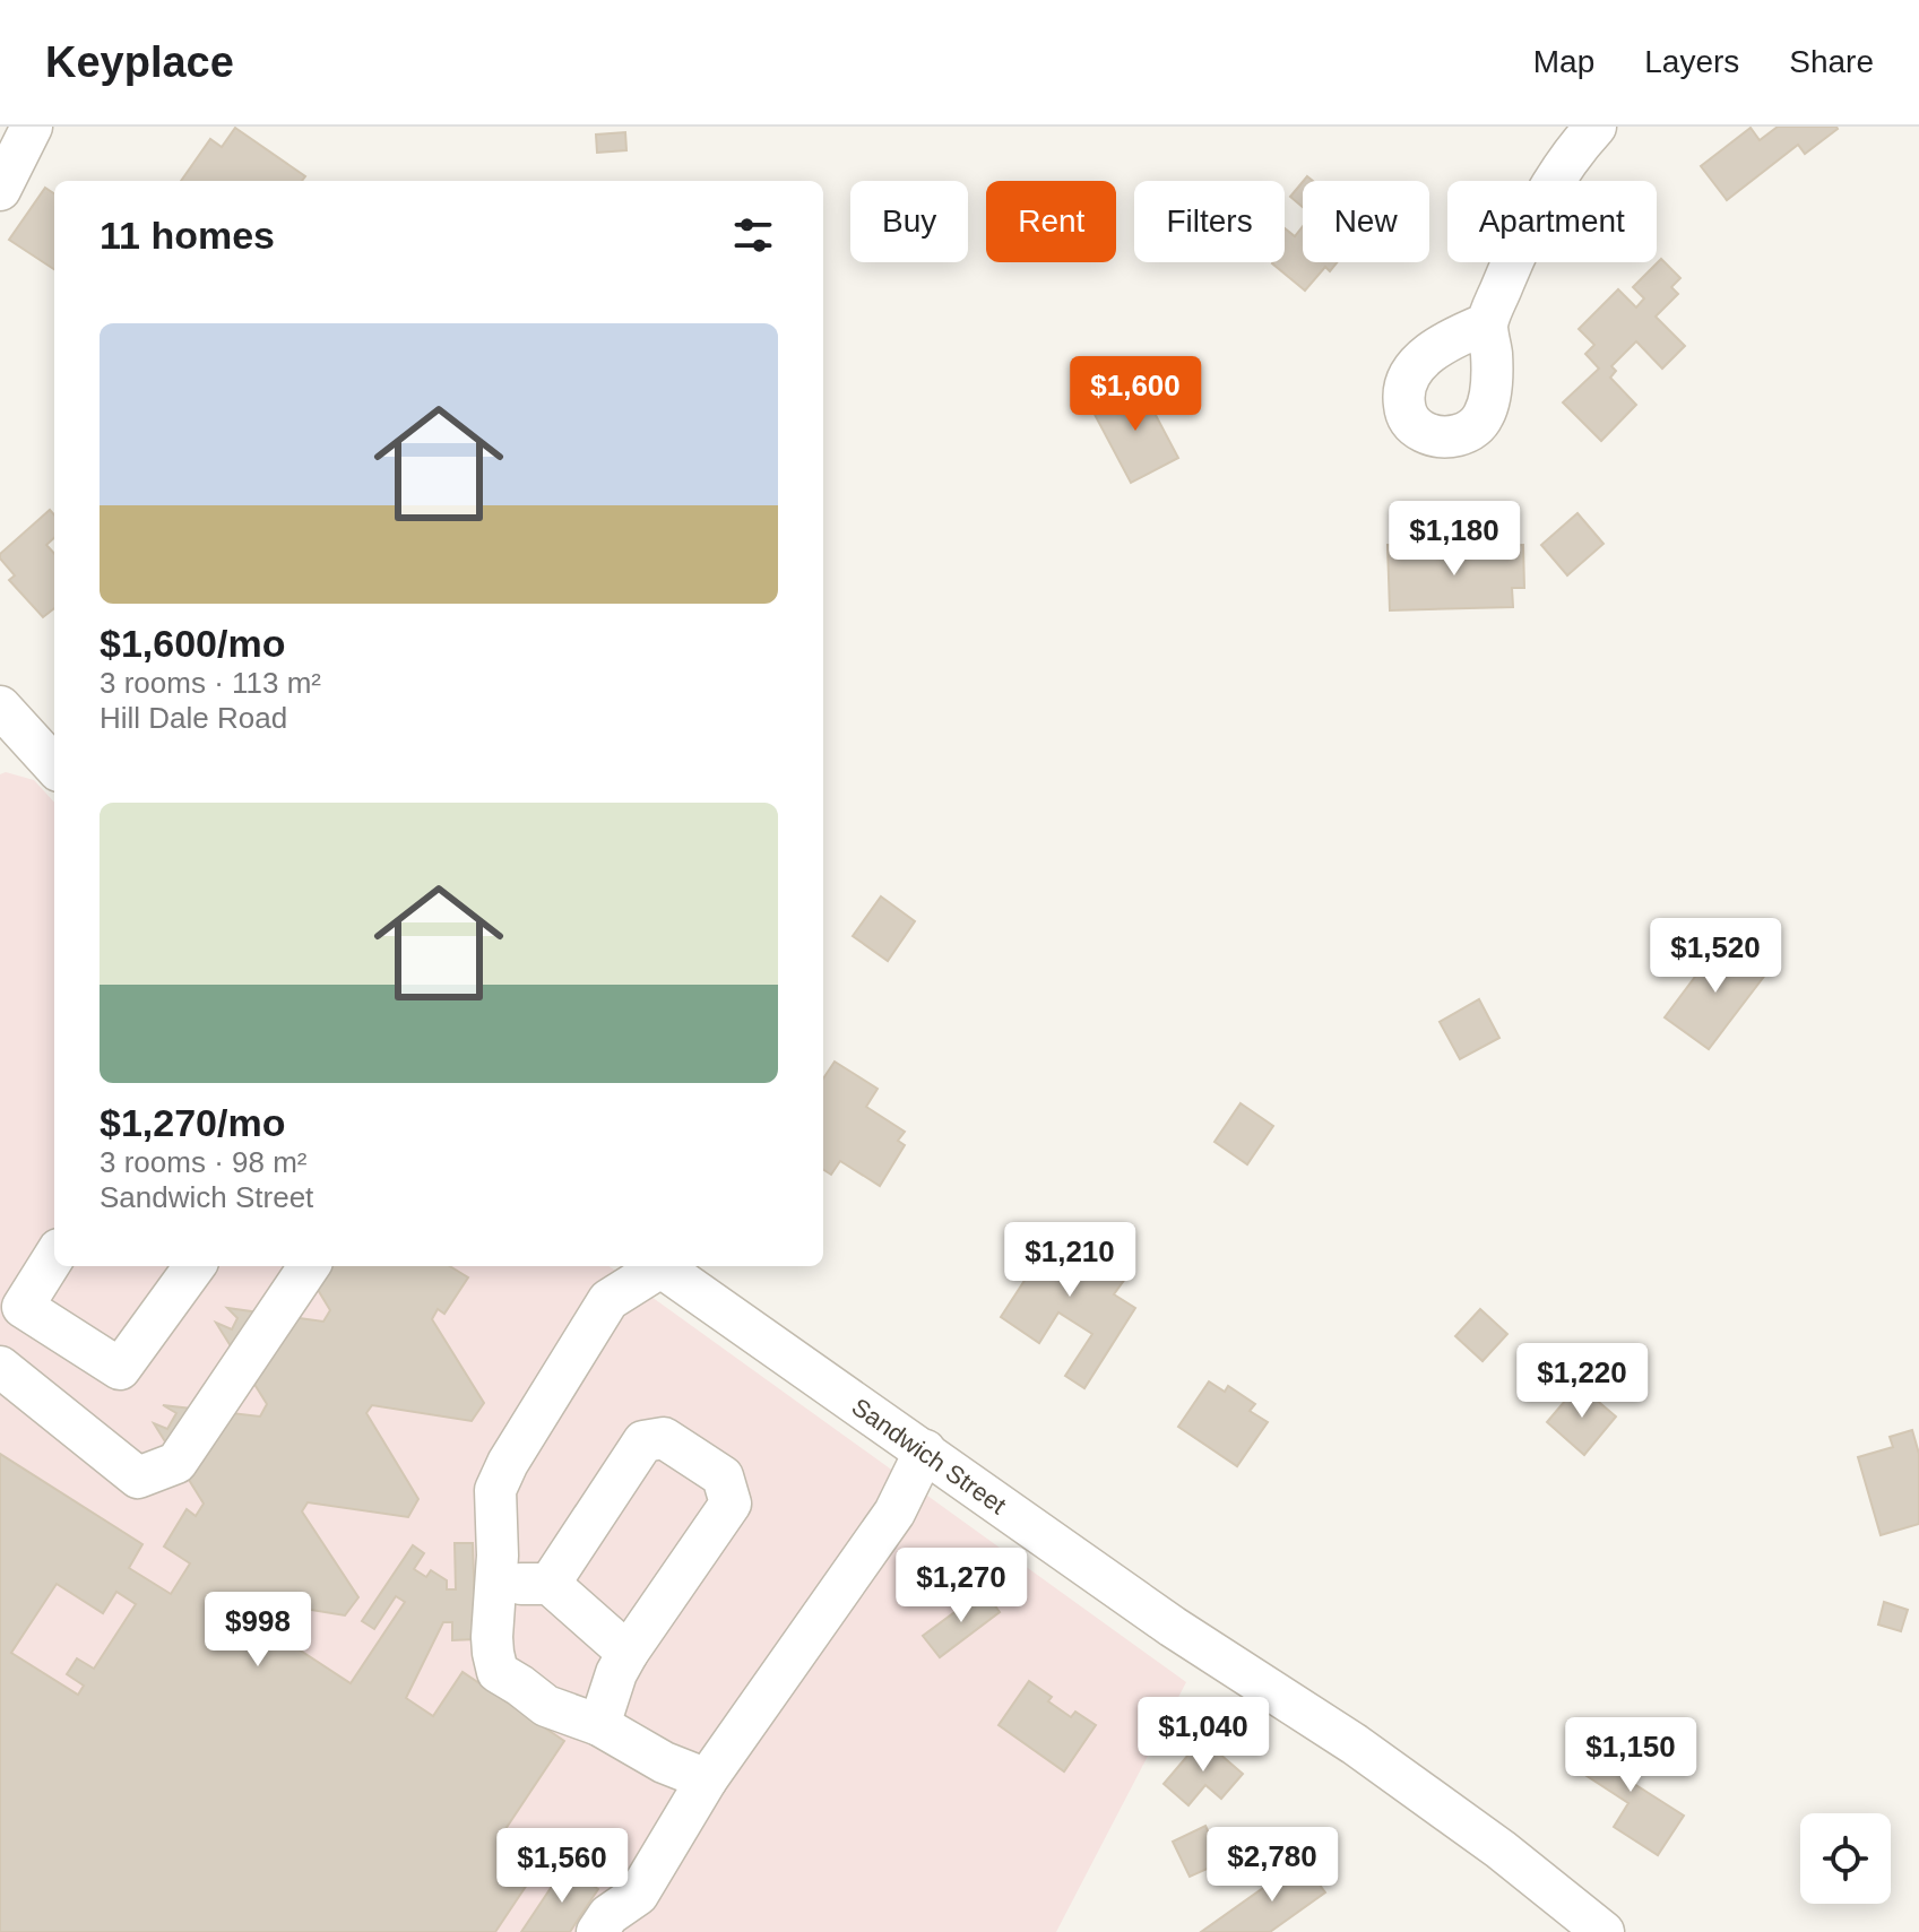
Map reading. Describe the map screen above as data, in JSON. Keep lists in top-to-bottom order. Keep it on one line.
{"streets":{"street":["Sandwich Street"]},"page":{"header":"Keyplace","nav":["Map","Layers","Share"],"chip":["Buy","Rent","Filters","New","Apartment"],"heading":"11 homes","list":[{"name":"$1,600/mo","note":"3 rooms · 113 m² · Hill Dale Road"},{"name":"$1,270/mo","note":"3 rooms · 98 m² · Sandwich Street"}],"price":["$1,600","$1,180","$1,520","$1,210","$1,220","$1,270","$998","$1,040","$1,150","$2,780","$1,560"]}}
